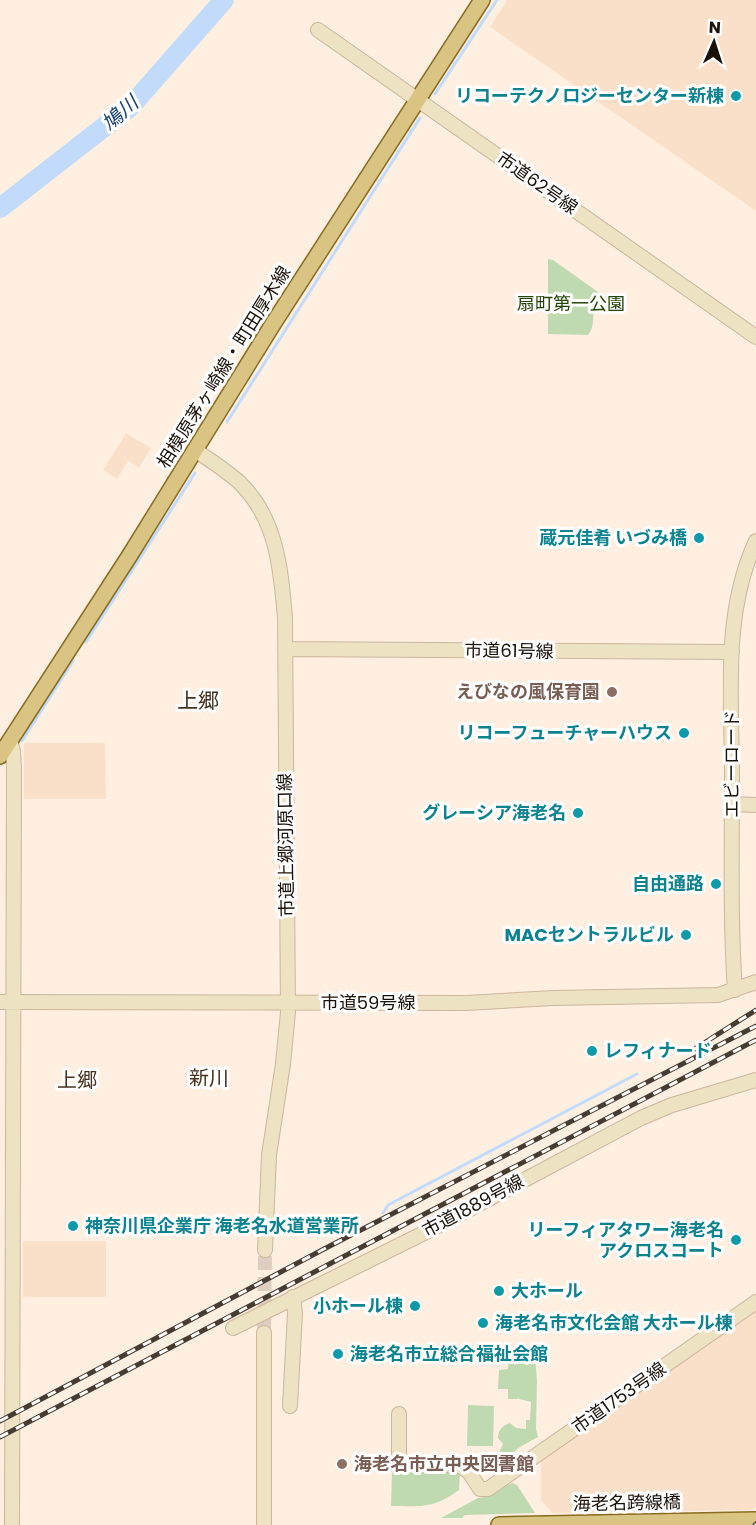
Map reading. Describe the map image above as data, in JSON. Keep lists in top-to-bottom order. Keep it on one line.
{"streets":{"main road":["相模原茅ヶ崎線・町田厚木線","海老名跨線橋"],"street":["市道62号線","市道61号線","エビーロード","市道上郷河原口線","市道59号線","市道1889号線","市道1753号線"]},"crossings":[["市道62号線","相模原茅ヶ崎線・町田厚木線"],["相模原茅ヶ崎線・町田厚木線","市道上郷河原口線"],["市道61号線","エビーロード"],["市道61号線","市道上郷河原口線"],["エビーロード","市道59号線"],["市道上郷河原口線","市道59号線"]],"districts":["上郷","新川","上郷"],"water":["鳩川"],"parks":["扇町第一公園"],"places":["リコーテクノロジーセンター新棟","蔵元佳肴 いづみ橋","えびなの風保育園","リコーフューチャーハウス","グレーシア海老名","自由通路","MACセントラルビル","レフィナード","神奈川県企業庁 海老名水道営業所","リーフィアタワー海老名 アクロスコート","大ホール","小ホール棟","海老名市文化会館 大ホール棟","海老名市立総合福祉会館","海老名市立中央図書館"],"north":"top"}
